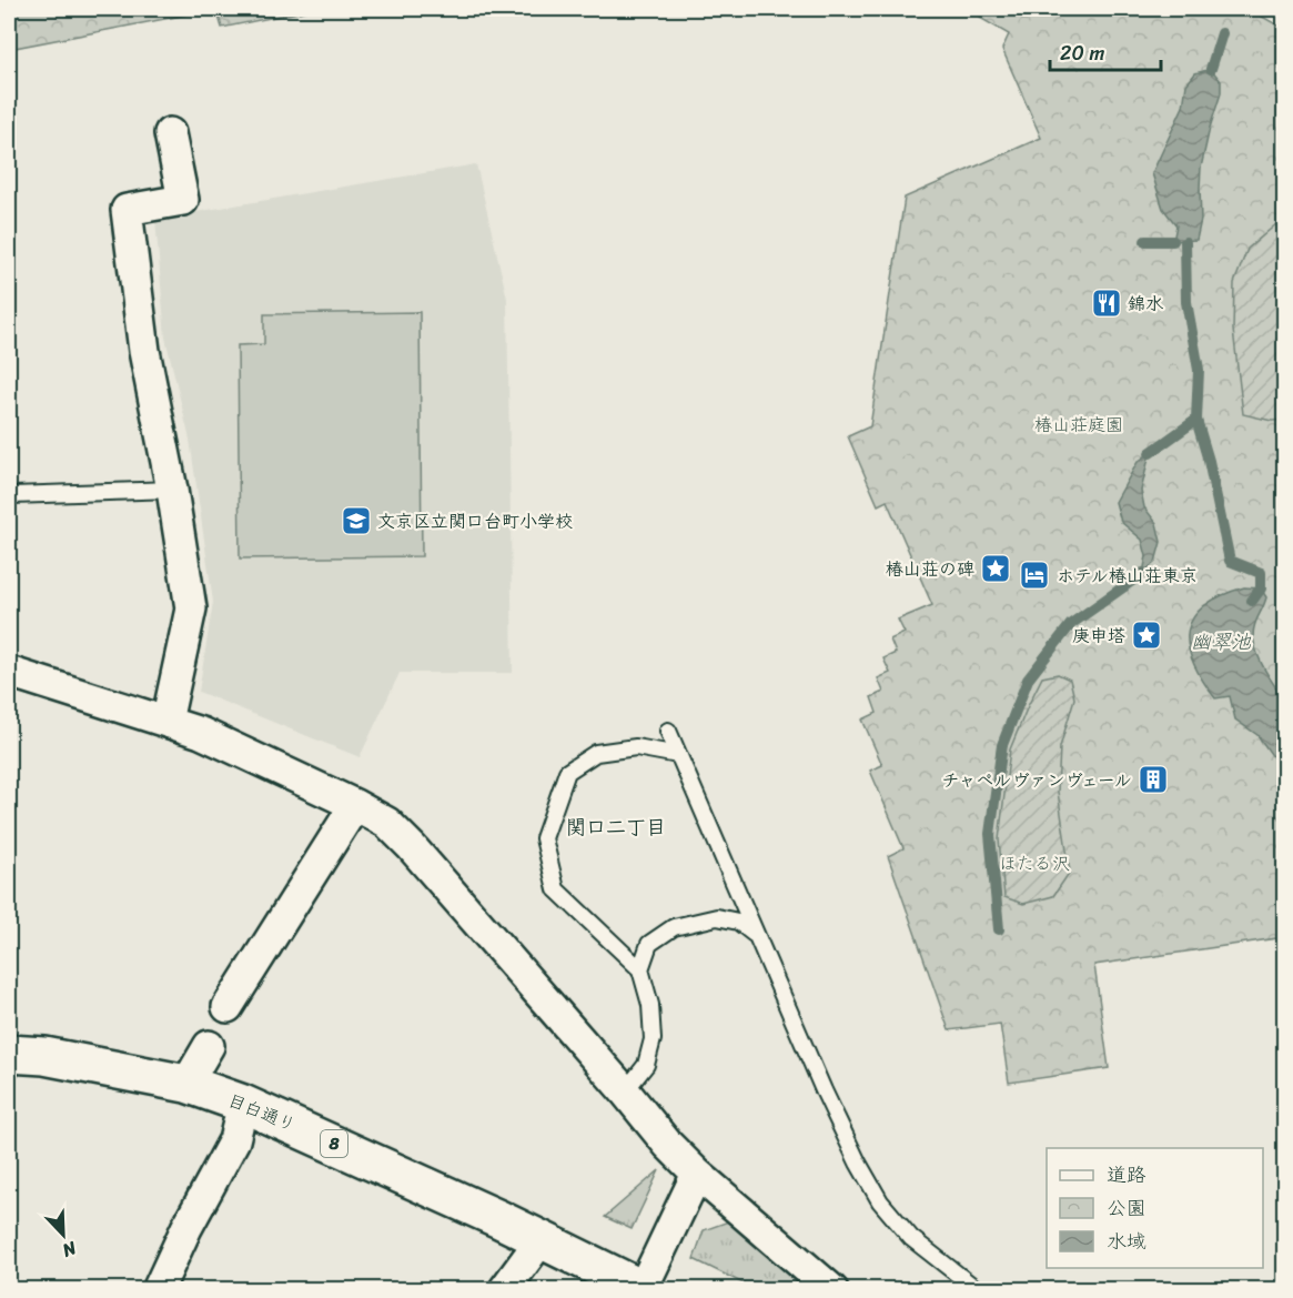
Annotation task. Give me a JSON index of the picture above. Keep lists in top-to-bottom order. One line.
{"streets":{"main road":["目白通り","8"]},"districts":["関口二丁目"],"water":["幽翠池"],"parks":["椿山荘庭園","ほたる沢"],"places":{"restaurant":["錦水"],"school or university":["文京区立関口台町小学校"],"place":["椿山荘の碑","庚申塔"],"hotel":["ホテル椿山荘東京"],"building":["チャペルヴァンヴェール"]},"legend":["道路","公園","水域"],"scale_bar":"20 m","north":"bottom right"}
